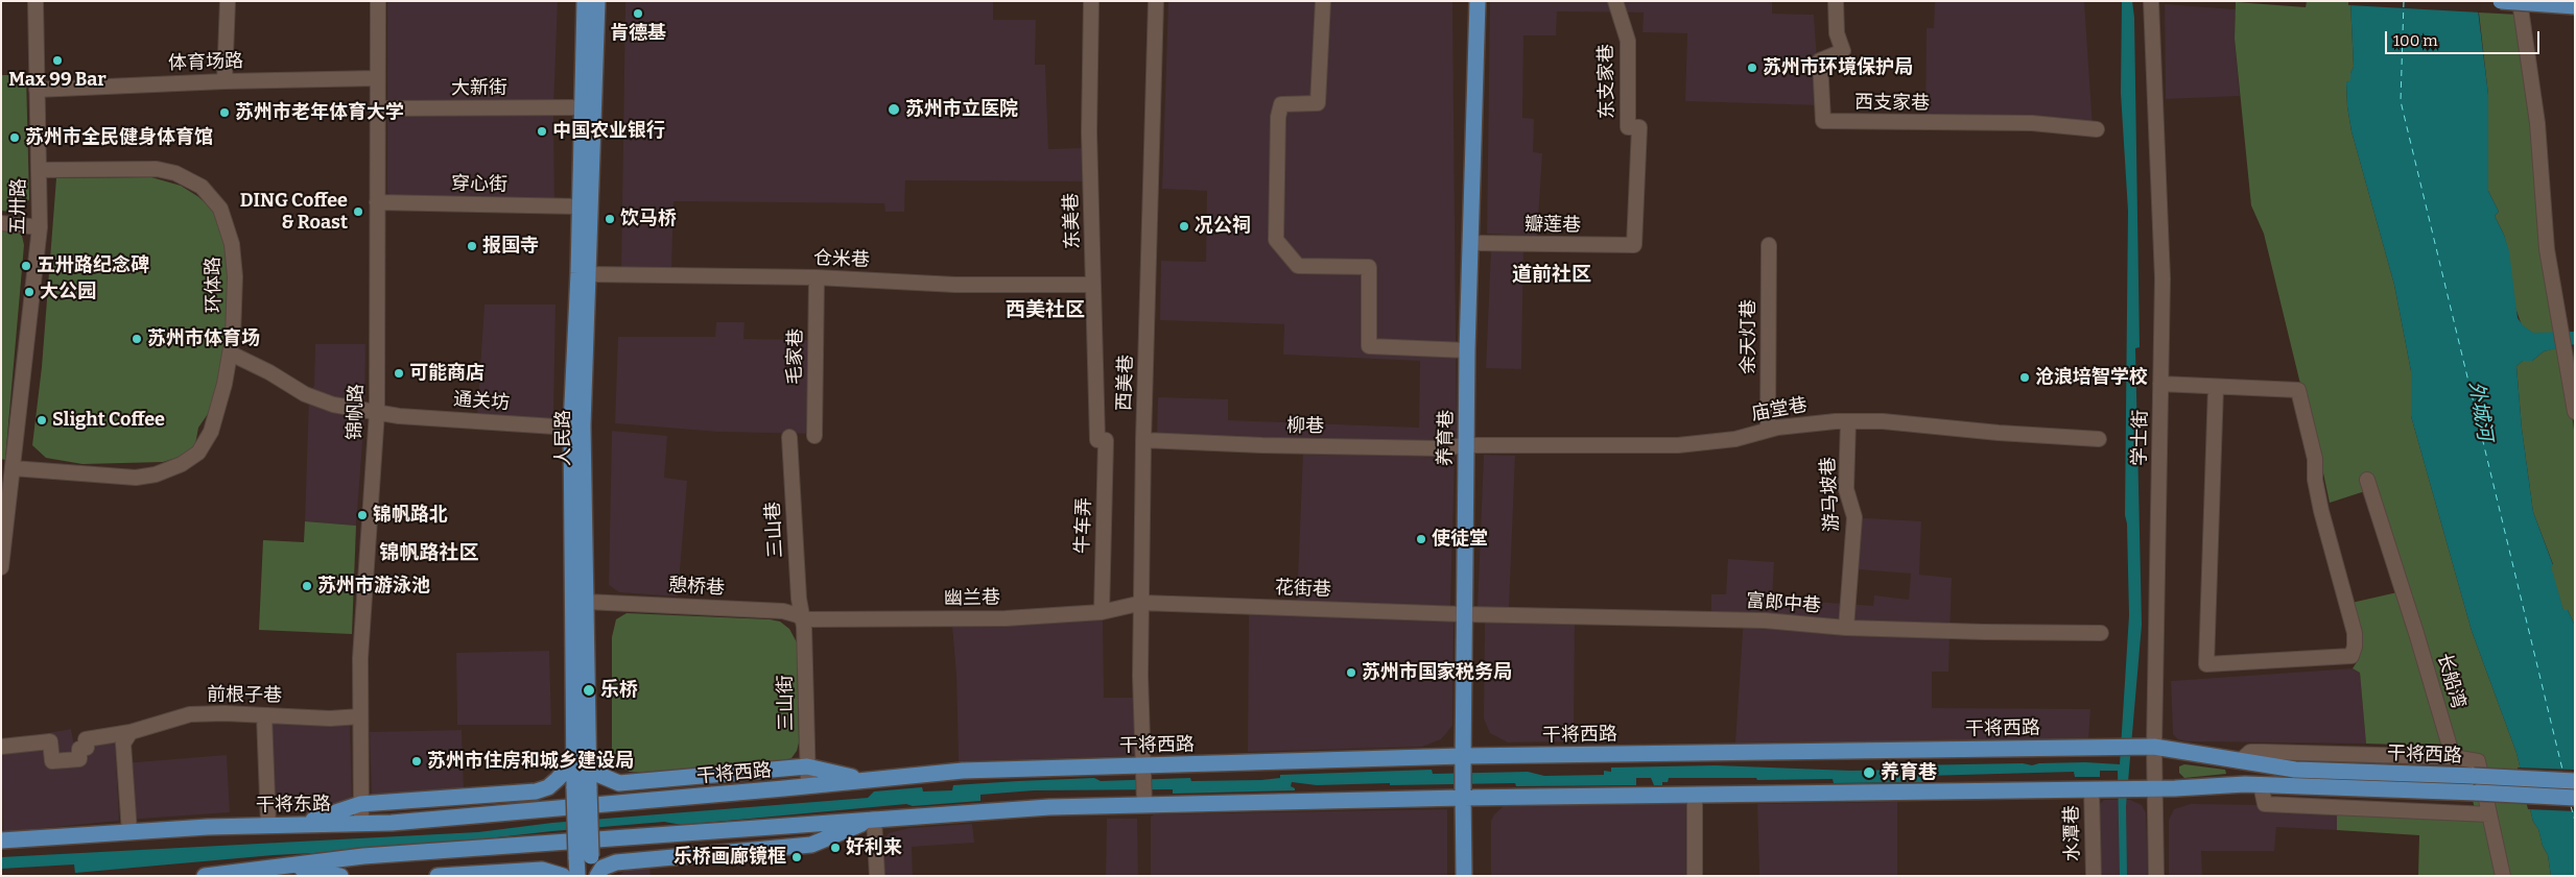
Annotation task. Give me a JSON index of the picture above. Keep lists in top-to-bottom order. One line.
{"streets":{"main road":["人民路","养育巷","干将西路","干将东路"],"street":["体育场路","东支家巷","大新街","西支家巷","穿心街","五卅路","东美巷","瓣莲巷","仓米巷","环体路","余天灯巷","毛家巷","西美巷","通关坊","庙堂巷","锦帆路","柳巷","学士街","游马坡巷","牛车弄","三山巷","憩桥巷","花街巷","幽兰巷","富郎中巷","长船湾","前根子巷","三山街","水潭巷"]},"crossings":[["体育场路","五卅路"],["体育场路","锦帆路"],["东支家巷","瓣莲巷"],["大新街","锦帆路"],["大新街","人民路"],["穿心街","锦帆路"],["穿心街","人民路"],["五卅路","环体路"],["东美巷","仓米巷"],["东美巷","牛车弄"],["瓣莲巷","养育巷"],["仓米巷","毛家巷"],["仓米巷","人民路"],["环体路","通关坊"],["余天灯巷","庙堂巷"],["西美巷","柳巷"],["西美巷","花街巷"],["西美巷","幽兰巷"],["西美巷","干将西路"],["通关坊","锦帆路"],["通关坊","人民路"],["庙堂巷","柳巷"],["庙堂巷","养育巷"],["庙堂巷","游马坡巷"],["锦帆路","前根子巷"],["锦帆路","干将东路"],["柳巷","养育巷"],["人民路","憩桥巷"],["养育巷","花街巷"],["养育巷","富郎中巷"],["养育巷","干将西路"],["学士街","干将西路"],["游马坡巷","富郎中巷"],["牛车弄","幽兰巷"],["三山巷","憩桥巷"],["三山巷","幽兰巷"],["三山巷","三山街"],["憩桥巷","幽兰巷"],["憩桥巷","三山街"],["花街巷","幽兰巷"],["花街巷","富郎中巷"],["幽兰巷","三山街"],["三山街","干将西路"],["干将西路","干将东路"],["干将西路","水潭巷"]],"districts":["道前社区","西美社区","锦帆路社区"],"water":["外城河"],"places":["肯德基","Max 99 Bar","苏州市环境保护局","苏州市立医院","苏州市老年体育大学","中国农业银行","苏州市全民健身体育馆","DING Coffee & Roast","饮马桥","况公祠","报国寺","五卅路纪念碑","大公园","苏州市体育场","可能商店","沧浪培智学校","Slight Coffee","锦帆路北","使徒堂","苏州市游泳池","苏州市国家税务局","乐桥","苏州市住房和城乡建设局","养育巷","好利来","乐桥画廊镜框"],"scale_bar":"100 m"}
